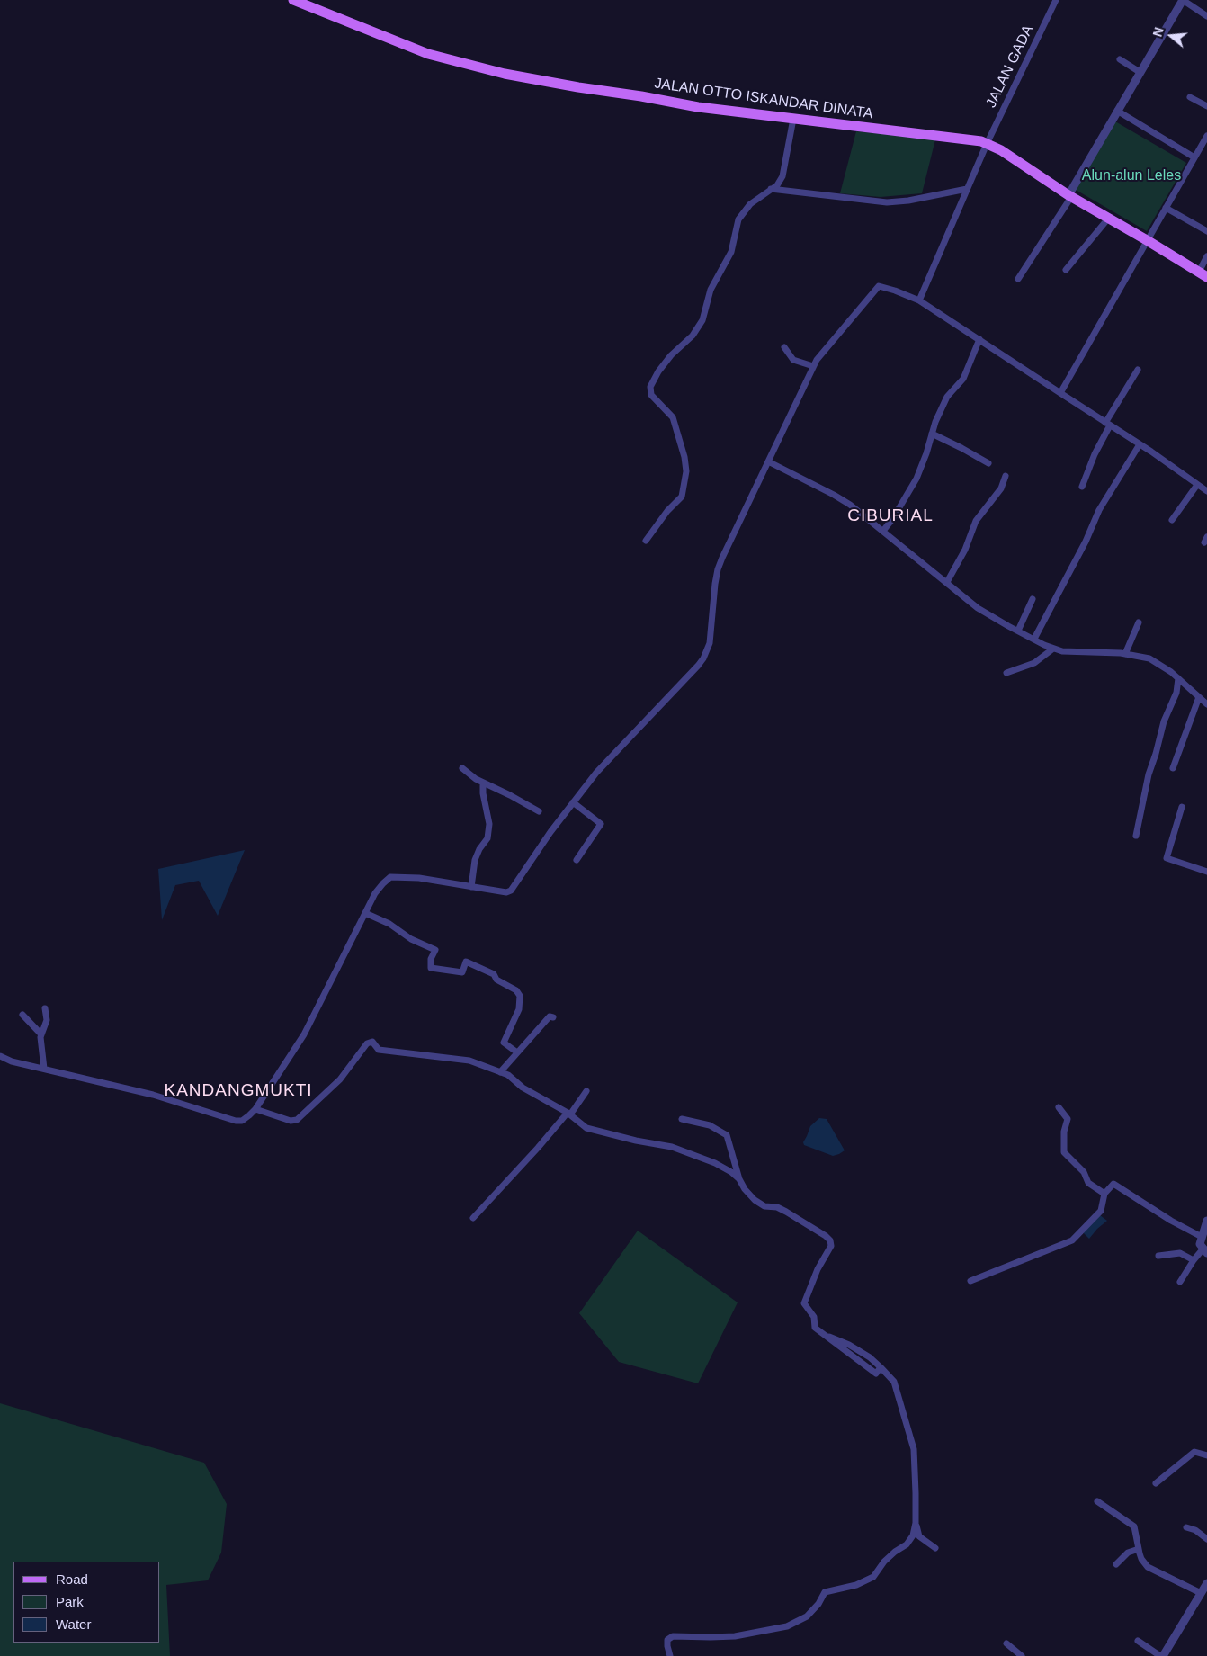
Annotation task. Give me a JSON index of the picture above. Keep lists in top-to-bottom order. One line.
{"streets":{"main road":["JALAN OTTO ISKANDAR DINATA"],"street":["JALAN GADA"]},"crossings":[["JALAN GADA","JALAN OTTO ISKANDAR DINATA"]],"districts":["CIBURIAL","KANDANGMUKTI"],"parks":["Alun-alun Leles"],"legend":["Road","Park","Water"],"north":"left"}
